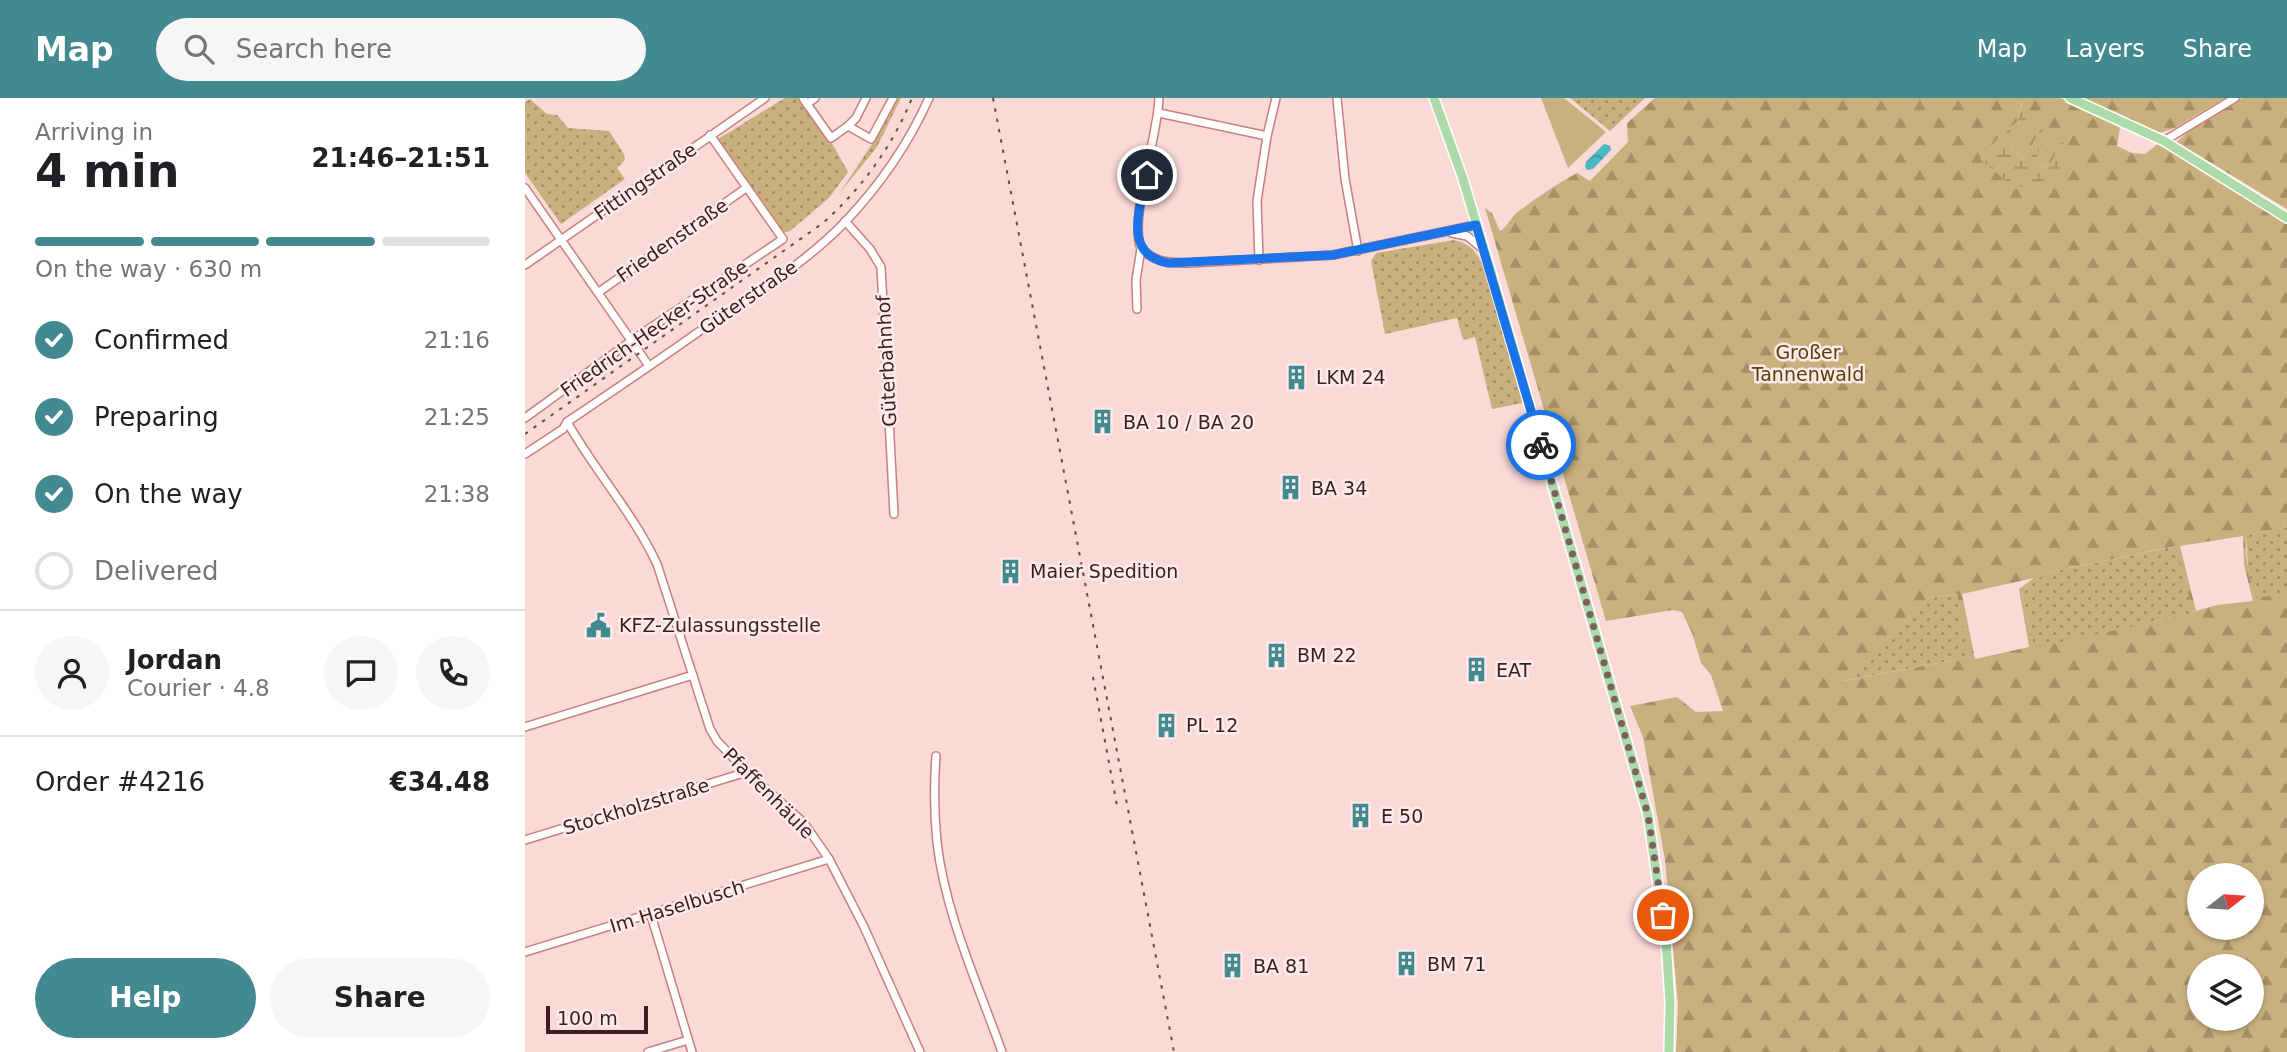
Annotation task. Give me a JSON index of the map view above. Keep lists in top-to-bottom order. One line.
{"streets":{"street":["Fittingstraße","Friedenstraße","Güterstraße","Friedrich-Hecker-Straße","Güterbahnhof","Pfaffenhäule","Stockholzstraße","Im Haselbusch"]},"crossings":[["Friedenstraße","Friedrich-Hecker-Straße"],["Güterstraße","Güterbahnhof"],["Güterstraße","Pfaffenhäule"],["Pfaffenhäule","Stockholzstraße"],["Pfaffenhäule","Im Haselbusch"]],"parks":["Großer Tannenwald"],"places":{"building":["LKM 24","BA 10 / BA 20","BA 34","Maier Spedition","BM 22","EAT","PL 12","E 50","BM 71","BA 81"],"public building":["KFZ-Zulassungsstelle"]},"scale_bar":"100 m","north":"right","page":{"header":"Map","search":"Search here","nav":["Map","Layers","Share"],"heading":["4 min","Arriving in","21:46–21:51"],"panel":["Jordan","Courier · 4.8","Order #4216","€34.48"],"bar":"On the way · 630 m","list":[["Confirmed","21:16"],["Preparing","21:25"],["On the way","21:38"],"Delivered"],"buttons":["Help","Share"],"scale":"100 m"}}
